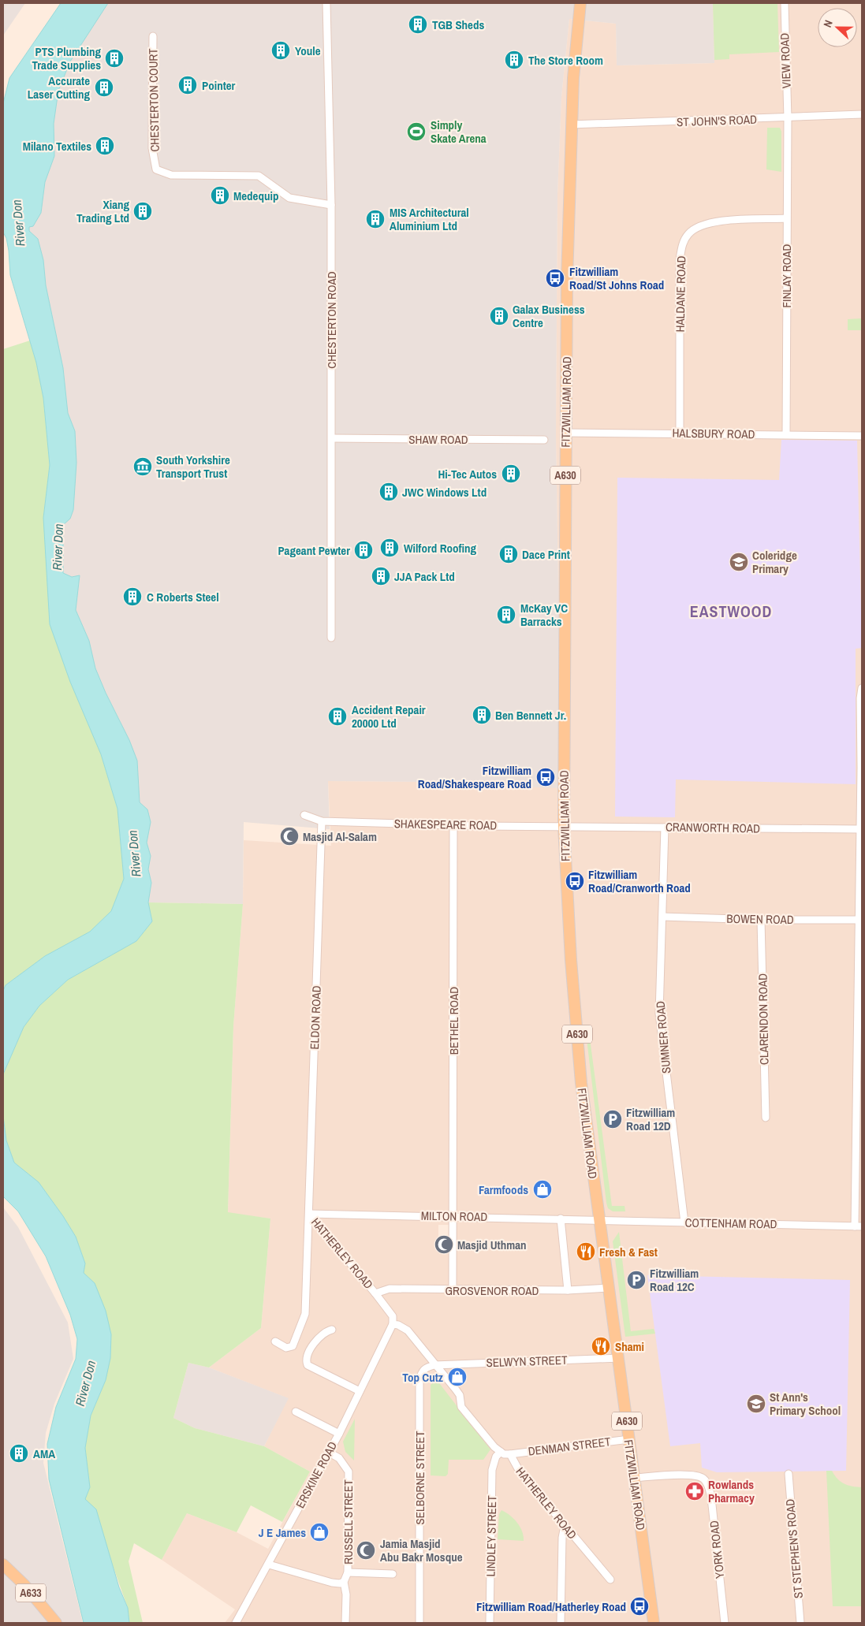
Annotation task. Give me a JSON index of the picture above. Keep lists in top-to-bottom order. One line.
{"streets":{"main road":["FITZWILLIAM ROAD","A630","A633"],"street":["VIEW ROAD","CHESTERTON COURT","ST JOHN'S ROAD","FINLAY ROAD","HALDANE ROAD","CHESTERTON ROAD","HALSBURY ROAD","SHAW ROAD","SHAKESPEARE ROAD","CRANWORTH ROAD","BOWEN ROAD","ELDON ROAD","CLARENDON ROAD","BETHEL ROAD","SUMNER ROAD","MILTON ROAD","COTTENHAM ROAD","HATHERLEY ROAD","GROSVENOR ROAD","SELWYN STREET","DENMAN STREET","ERSKINE ROAD","SELBORNE STREET","RUSSELL STREET","LINDLEY STREET","ST STEPHEN'S ROAD","YORK ROAD"]},"crossings":[["VIEW ROAD","ST JOHN'S ROAD"],["VIEW ROAD","FINLAY ROAD"],["CHESTERTON COURT","CHESTERTON ROAD"],["ST JOHN'S ROAD","FINLAY ROAD"],["ST JOHN'S ROAD","FITZWILLIAM ROAD"],["FINLAY ROAD","HALDANE ROAD"],["FINLAY ROAD","HALSBURY ROAD"],["HALDANE ROAD","HALSBURY ROAD"],["CHESTERTON ROAD","SHAW ROAD"],["FITZWILLIAM ROAD","HALSBURY ROAD"],["FITZWILLIAM ROAD","SHAKESPEARE ROAD"],["FITZWILLIAM ROAD","CRANWORTH ROAD"],["FITZWILLIAM ROAD","MILTON ROAD"],["FITZWILLIAM ROAD","COTTENHAM ROAD"],["FITZWILLIAM ROAD","GROSVENOR ROAD"],["FITZWILLIAM ROAD","SELWYN STREET"],["FITZWILLIAM ROAD","DENMAN STREET"],["FITZWILLIAM ROAD","YORK ROAD"],["SHAKESPEARE ROAD","CRANWORTH ROAD"],["SHAKESPEARE ROAD","ELDON ROAD"],["SHAKESPEARE ROAD","BETHEL ROAD"],["CRANWORTH ROAD","SUMNER ROAD"],["BOWEN ROAD","CLARENDON ROAD"],["BOWEN ROAD","SUMNER ROAD"],["ELDON ROAD","MILTON ROAD"],["ELDON ROAD","HATHERLEY ROAD"],["BETHEL ROAD","MILTON ROAD"],["BETHEL ROAD","GROSVENOR ROAD"],["SUMNER ROAD","COTTENHAM ROAD"],["MILTON ROAD","COTTENHAM ROAD"],["MILTON ROAD","HATHERLEY ROAD"],["HATHERLEY ROAD","GROSVENOR ROAD"],["HATHERLEY ROAD","DENMAN STREET"],["HATHERLEY ROAD","ERSKINE ROAD"],["HATHERLEY ROAD","LINDLEY STREET"],["SELWYN STREET","SELBORNE STREET"],["ERSKINE ROAD","RUSSELL STREET"]],"districts":["EASTWOOD"],"water":["River Don"],"places":{"building":["TGB Sheds","Youle","PTS Plumbing Trade Supplies","The Store Room","Pointer","Accurate Laser Cutting","Milano Textiles","Medequip","Xiang Trading Ltd","MIS Architectural Aluminium Ltd","Galax Business Centre","Hi-Tec Autos","JWC Windows Ltd","Wilford Roofing","Pageant Pewter","Dace Print","JJA Pack Ltd","C Roberts Steel","McKay VC Barracks","Ben Bennett Jr.","Accident Repair 20000 Ltd","AMA"],"sports":["Simply Skate Arena"],"bus stop":["Fitzwilliam Road/St Johns Road","Fitzwilliam Road/Shakespeare Road","Fitzwilliam Road/Cranworth Road","Fitzwilliam Road/Hatherley Road"],"museum":["South Yorkshire Transport Trust"],"school or university":["Coleridge Primary","St Ann's Primary School"],"mosque":["Masjid Al-Salam","Masjid Uthman","Jamia Masjid Abu Bakr Mosque"],"parking":["Fitzwilliam Road 12D","Fitzwilliam Road 12C"],"shop":["Farmfoods","Top Cutz","J E James"],"restaurant":["Fresh & Fast","Shami"],"pharmacy":["Rowlands Pharmacy"]},"north":"left"}
